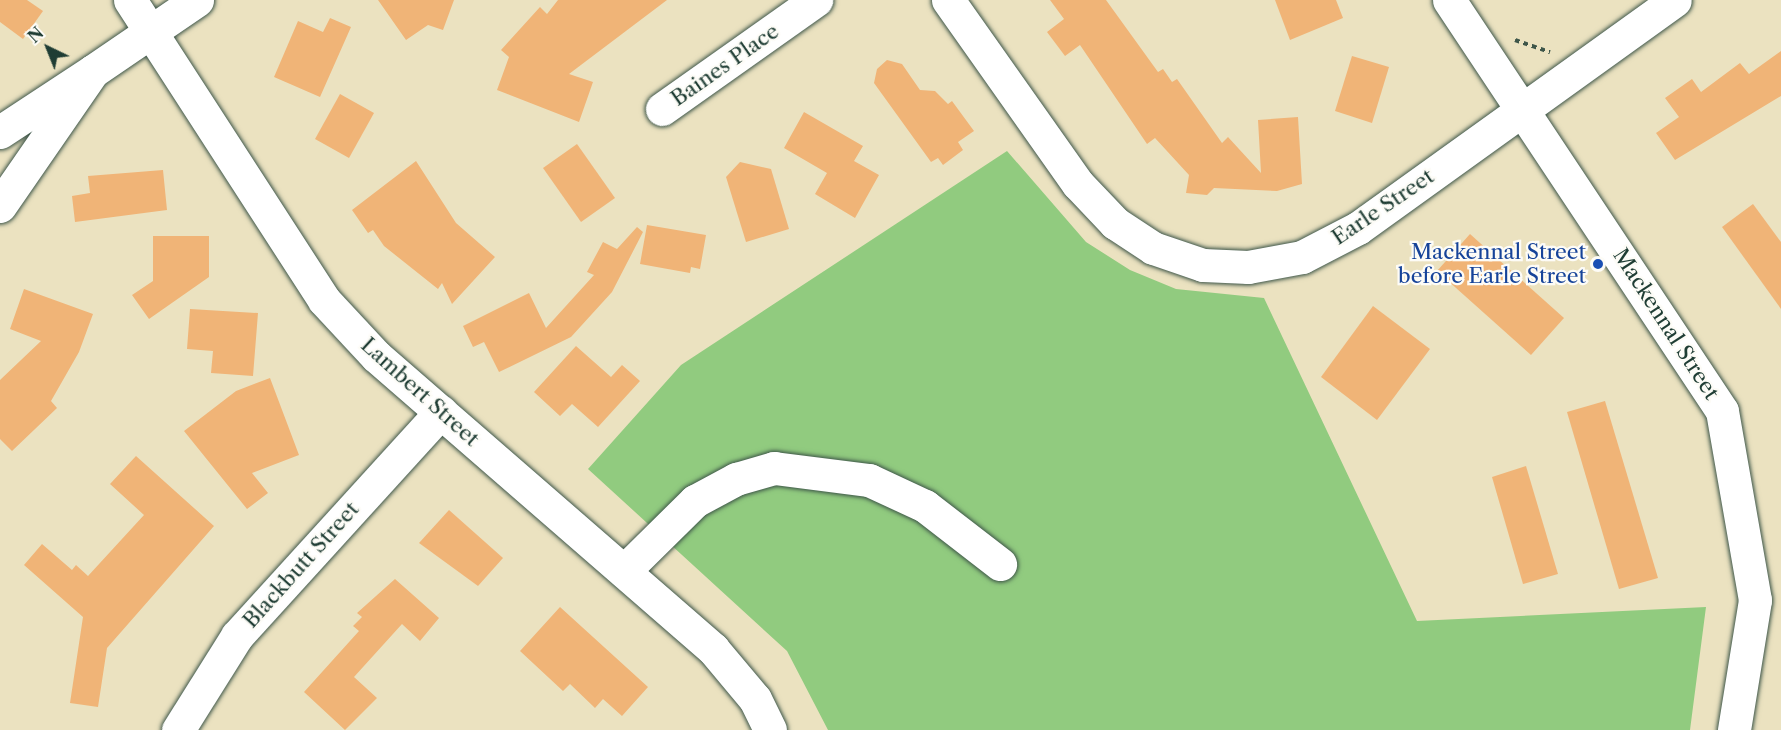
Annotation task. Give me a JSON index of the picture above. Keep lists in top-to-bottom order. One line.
{"streets":{"street":["Baines Place","Earle Street","Mackennal Street","Lambert Street","Blackbutt Street"]},"crossings":[["Earle Street","Mackennal Street"],["Lambert Street","Blackbutt Street"]],"places":["Mackennal Street before Earle Street"],"north":"top left"}
